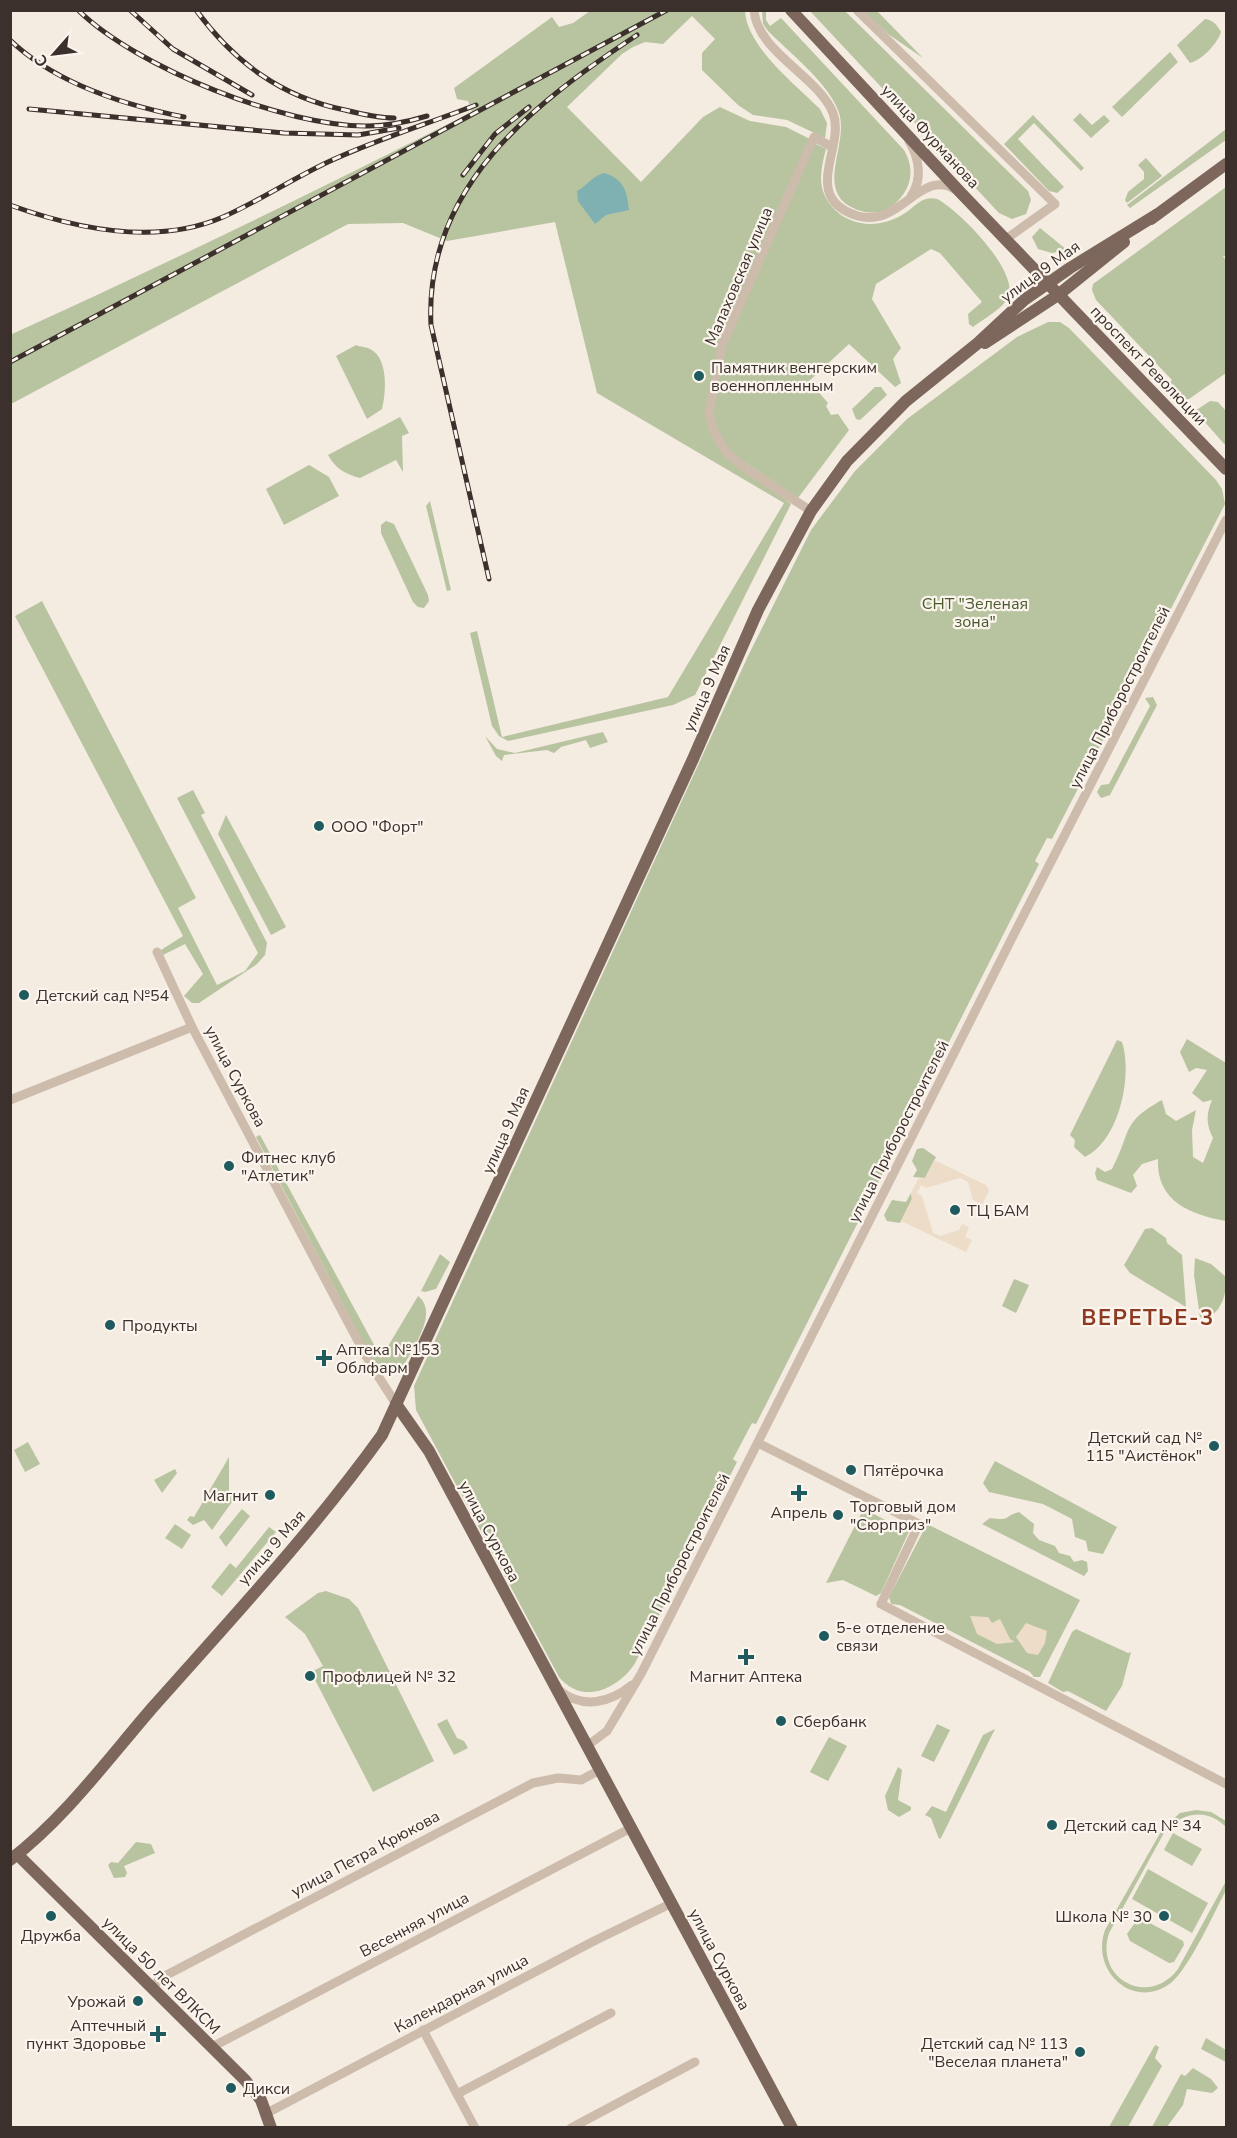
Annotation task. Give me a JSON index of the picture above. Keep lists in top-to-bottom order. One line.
{"streets":{"main road":["улица Фурманова","улица 9 Мая","проспект Революции","улица Суркова","улица 50 лет ВЛКСМ"],"street":["Малаховская улица","улица Приборостроителей","улица Петра Крюкова","Весенняя улица","Календарная улица"]},"crossings":[["улица Фурманова","улица 9 Мая"],["улица Фурманова","проспект Революции"],["улица 9 Мая","Малаховская улица"],["улица 9 Мая","проспект Революции"],["улица 9 Мая","улица Суркова"],["улица 9 Мая","улица 50 лет ВЛКСМ"],["улица Приборостроителей","улица Суркова"],["улица Суркова","улица Петра Крюкова"],["улица Суркова","Весенняя улица"],["улица Суркова","Календарная улица"],["улица Петра Крюкова","улица 50 лет ВЛКСМ"],["Весенняя улица","улица 50 лет ВЛКСМ"],["улица 50 лет ВЛКСМ","Календарная улица"]],"districts":["ВЕРЕТЬЕ-3"],"parks":["СНТ \"Зеленая зона\""],"places":{"other":["Памятник венгерским военнопленным","ООО \"Форт\"","Детский сад №54","Фитнес клуб \"Атлетик\"","ТЦ БАМ","Продукты","Детский сад № 115 \"Аистёнок\"","Пятёрочка","Магнит","Торговый дом \"Сюрприз\"","5-е отделение связи","Профлицей № 32","Сбербанк","Детский сад № 34","Дружба","Школа № 30","Урожай","Детский сад № 113 \"Веселая планета\"","Дикси"],"health":["Аптека №153 Облфарм","Апрель","Магнит Аптека","Аптечный пункт Здоровье"]},"north":"bottom left"}
